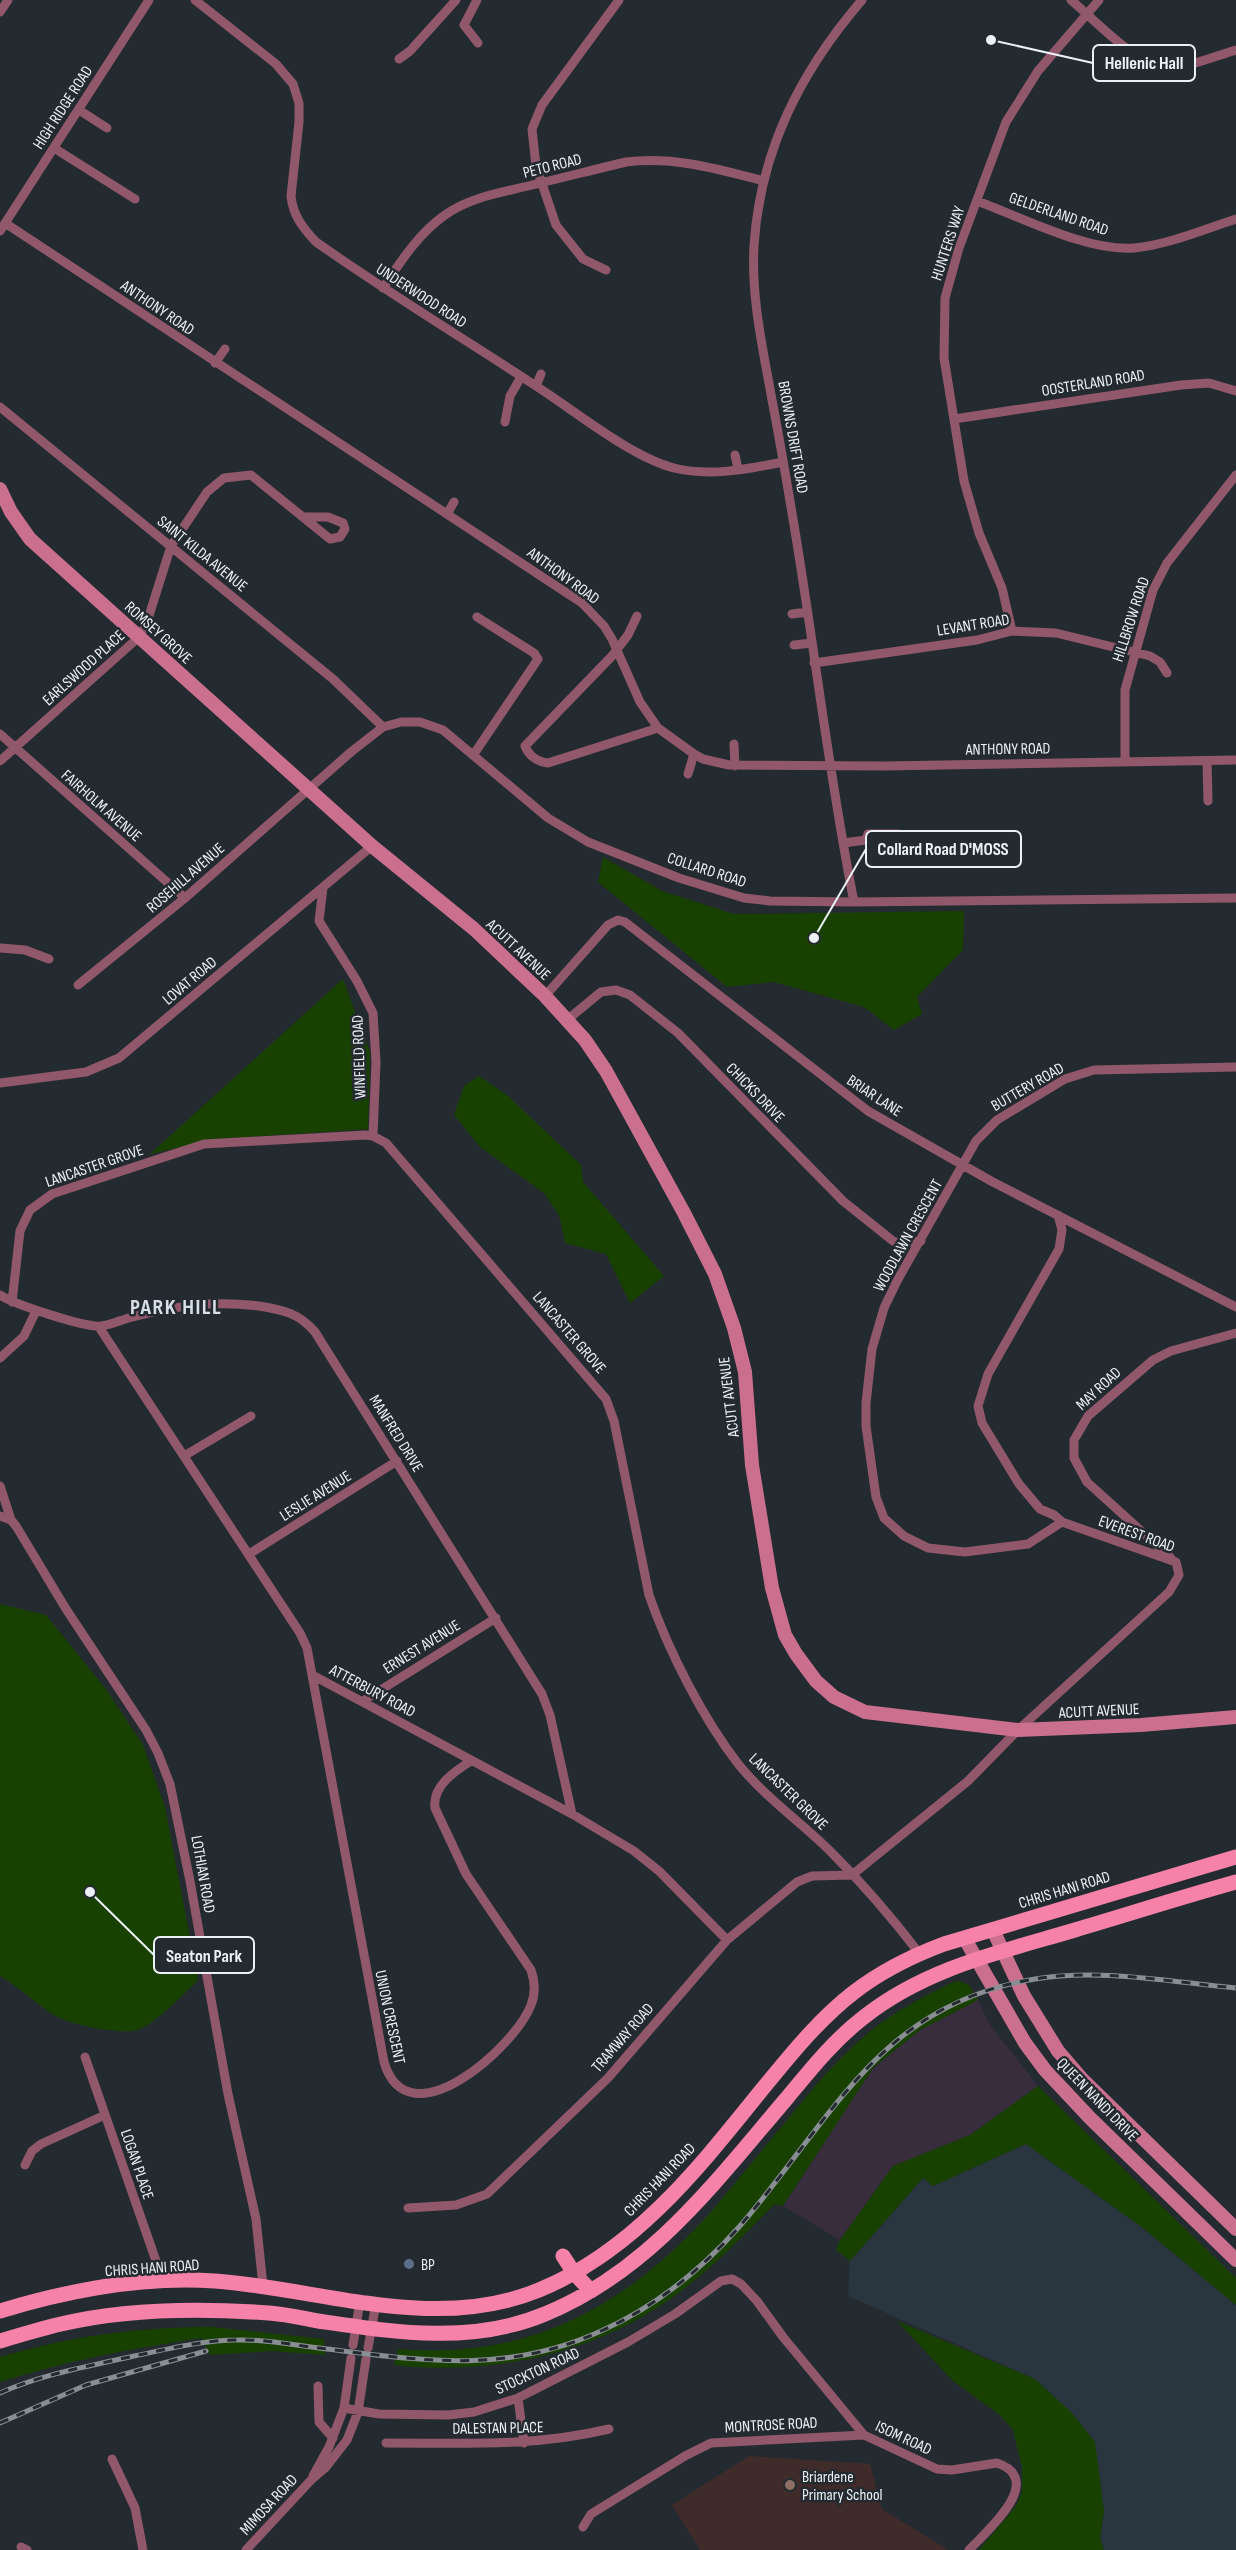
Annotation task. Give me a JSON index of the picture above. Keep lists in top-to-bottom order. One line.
{"streets":{"main road":["CHRIS HANI ROAD"],"street":["HIGH RIDGE ROAD","PETO ROAD","GELDERLAND ROAD","HUNTERS WAY","UNDERWOOD ROAD","ANTHONY ROAD","OOSTERLAND ROAD","BROWNS DRIFT ROAD","SAINT KILDA AVENUE","HILLBROW ROAD","LEVANT ROAD","ROMSEY GROVE","EARLSWOOD PLACE","FAIRHOLM AVENUE","COLLARD ROAD","ROSEHILL AVENUE","ACUTT AVENUE","LOVAT ROAD","WINFIELD ROAD","BUTTERY ROAD","CHICKS DRIVE","BRIAR LANE","LANCASTER GROVE","WOODLAWN CRESCENT","MAY ROAD","MANFRED DRIVE","LESLIE AVENUE","EVEREST ROAD","ERNEST AVENUE","ATTERBURY ROAD","LOTHIAN ROAD","UNION CRESCENT","TRAMWAY ROAD","QUEEN NANDI DRIVE","LOGAN PLACE","STOCKTON ROAD","MONTROSE ROAD","DALESTAN PLACE","ISOM ROAD","MIMOSA ROAD"]},"crossings":[["HIGH RIDGE ROAD","ANTHONY ROAD"],["PETO ROAD","UNDERWOOD ROAD"],["PETO ROAD","BROWNS DRIFT ROAD"],["GELDERLAND ROAD","HUNTERS WAY"],["HUNTERS WAY","OOSTERLAND ROAD"],["HUNTERS WAY","LEVANT ROAD"],["UNDERWOOD ROAD","BROWNS DRIFT ROAD"],["ANTHONY ROAD","BROWNS DRIFT ROAD"],["ANTHONY ROAD","HILLBROW ROAD"],["BROWNS DRIFT ROAD","LEVANT ROAD"],["BROWNS DRIFT ROAD","COLLARD ROAD"],["SAINT KILDA AVENUE","EARLSWOOD PLACE"],["SAINT KILDA AVENUE","COLLARD ROAD"],["HILLBROW ROAD","LEVANT ROAD"],["ROMSEY GROVE","EARLSWOOD PLACE"],["ROMSEY GROVE","COLLARD ROAD"],["ROMSEY GROVE","ROSEHILL AVENUE"],["ROMSEY GROVE","ACUTT AVENUE"],["EARLSWOOD PLACE","FAIRHOLM AVENUE"],["FAIRHOLM AVENUE","ROSEHILL AVENUE"],["COLLARD ROAD","ROSEHILL AVENUE"],["COLLARD ROAD","ACUTT AVENUE"],["ROSEHILL AVENUE","ACUTT AVENUE"],["ACUTT AVENUE","LOVAT ROAD"],["ACUTT AVENUE","CHICKS DRIVE"],["ACUTT AVENUE","BRIAR LANE"],["ACUTT AVENUE","EVEREST ROAD"],["LOVAT ROAD","WINFIELD ROAD"],["WINFIELD ROAD","LANCASTER GROVE"],["BUTTERY ROAD","BRIAR LANE"],["BUTTERY ROAD","WOODLAWN CRESCENT"],["CHICKS DRIVE","WOODLAWN CRESCENT"],["BRIAR LANE","WOODLAWN CRESCENT"],["BRIAR LANE","EVEREST ROAD"],["LANCASTER GROVE","EVEREST ROAD"],["LANCASTER GROVE","CHRIS HANI ROAD"],["LANCASTER GROVE","TRAMWAY ROAD"],["WOODLAWN CRESCENT","EVEREST ROAD"],["MAY ROAD","EVEREST ROAD"],["MANFRED DRIVE","LESLIE AVENUE"],["MANFRED DRIVE","ERNEST AVENUE"],["MANFRED DRIVE","ATTERBURY ROAD"],["LESLIE AVENUE","ATTERBURY ROAD"],["EVEREST ROAD","TRAMWAY ROAD"],["ERNEST AVENUE","ATTERBURY ROAD"],["ATTERBURY ROAD","UNION CRESCENT"],["ATTERBURY ROAD","TRAMWAY ROAD"],["LOTHIAN ROAD","CHRIS HANI ROAD"],["CHRIS HANI ROAD","QUEEN NANDI DRIVE"],["CHRIS HANI ROAD","LOGAN PLACE"],["STOCKTON ROAD","ISOM ROAD"],["STOCKTON ROAD","MIMOSA ROAD"],["MONTROSE ROAD","ISOM ROAD"]],"districts":["PARK HILL"],"places":["Hellenic Hall","Collard Road D'MOSS","Seaton Park","BP","Briardene Primary School"]}
